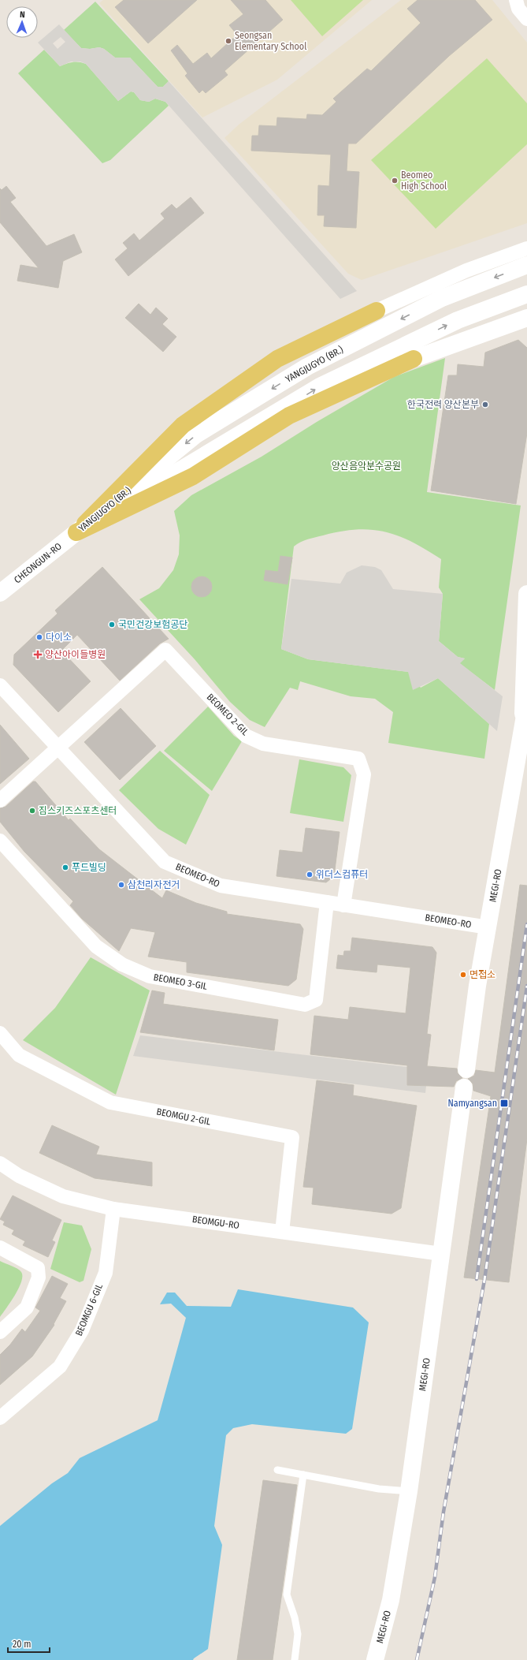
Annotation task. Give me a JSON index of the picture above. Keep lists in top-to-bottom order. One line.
{"streets":{"street":["YANGJUGYO (BR.)","CHEONGUN-RO","BEOMEO 2-GIL","BEOMEO-RO","MEGI-RO","BEOMEO 3-GIL","BEOMGU 2-GIL","BEOMGU-RO","BEOMGU 6-GIL"]},"crossings":[["YANGJUGYO (BR.)","CHEONGUN-RO"],["BEOMEO 2-GIL","BEOMEO-RO"],["BEOMEO-RO","MEGI-RO"],["BEOMEO-RO","BEOMEO 3-GIL"],["MEGI-RO","BEOMGU-RO"],["BEOMGU 2-GIL","BEOMGU-RO"],["BEOMGU-RO","BEOMGU 6-GIL"]],"parks":["양산음악분수공원"],"places":{"other":["Seongsan Elementary School","Beomeo High School","한국전력 양산본부","국민건강보험공단","다이소","짐스키즈스포츠센터","푸드빌딩","위더스컴퓨터","삼천리자전거","면접소"],"health":["양산아이들병원"],"transit":["Namyangsan"]},"scale_bar":"20 m","north":"top"}
